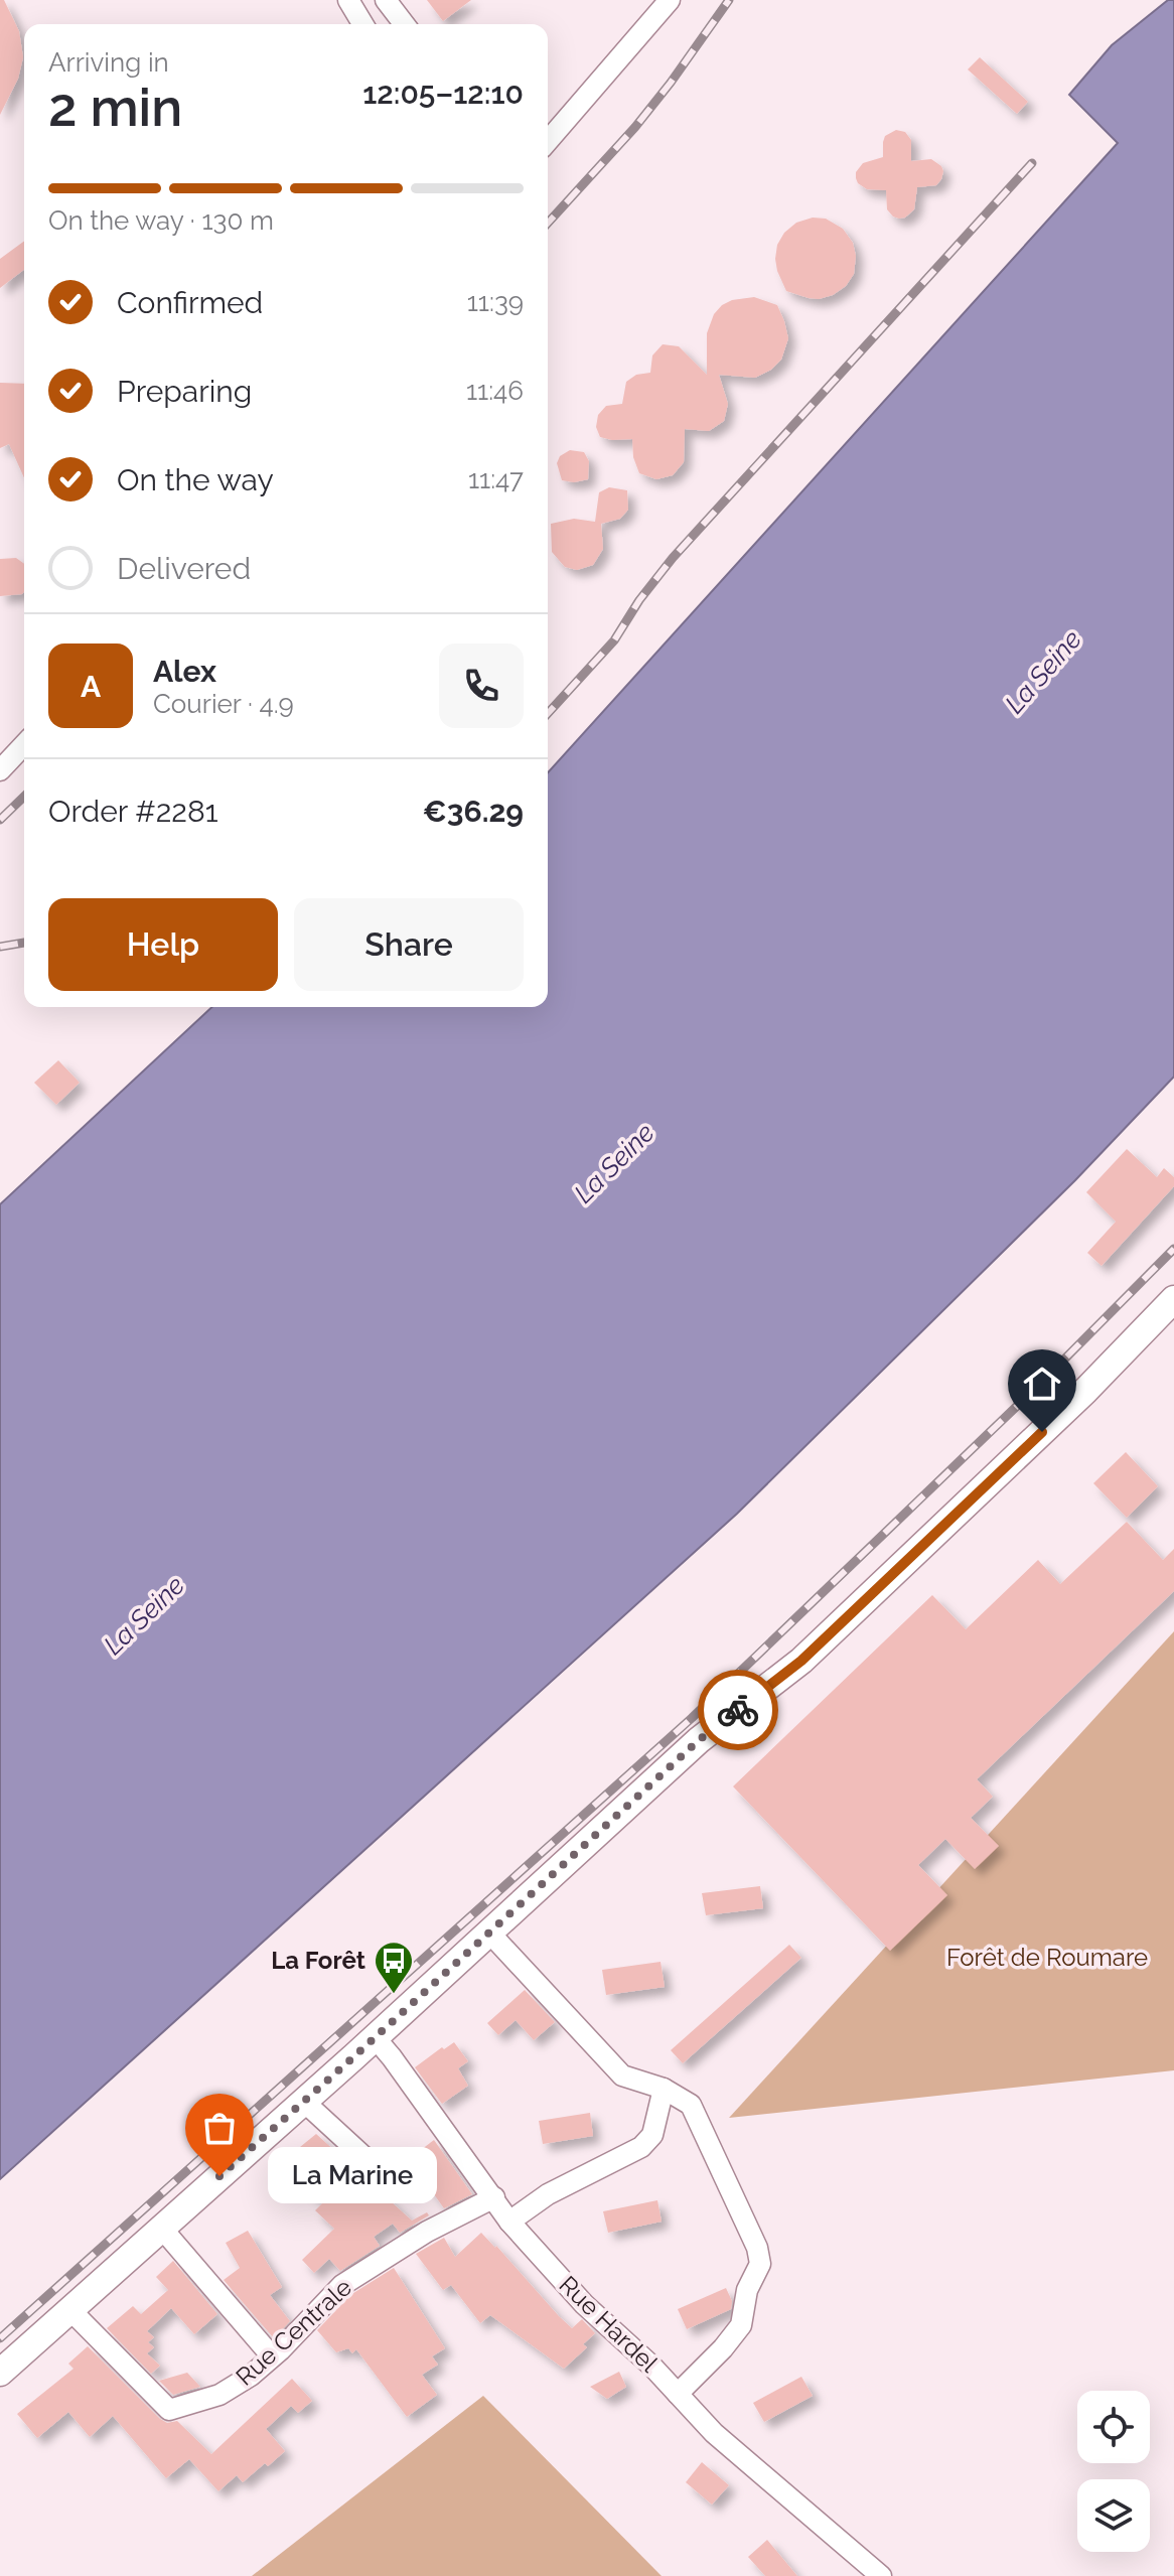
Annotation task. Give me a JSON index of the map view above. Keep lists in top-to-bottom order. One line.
{"streets":{"street":["Rue Hardel","Rue Centrale"]},"crossings":[["Rue Hardel","Rue Centrale"]],"water":["La Seine"],"parks":["Forêt de Roumare"],"places":{"bus stop":["La Forêt"],"other":["La Marine"]},"page":{"heading":["2 min","Arriving in","12:05–12:10"],"panel":["Alex","Courier · 4.9","Order #2281","€36.29"],"bar":"On the way · 130 m","list":[["Confirmed","11:39"],["Preparing","11:46"],["On the way","11:47"],"Delivered"],"round":"A","buttons":["Help","Share"],"bubble":"La Marine"}}
